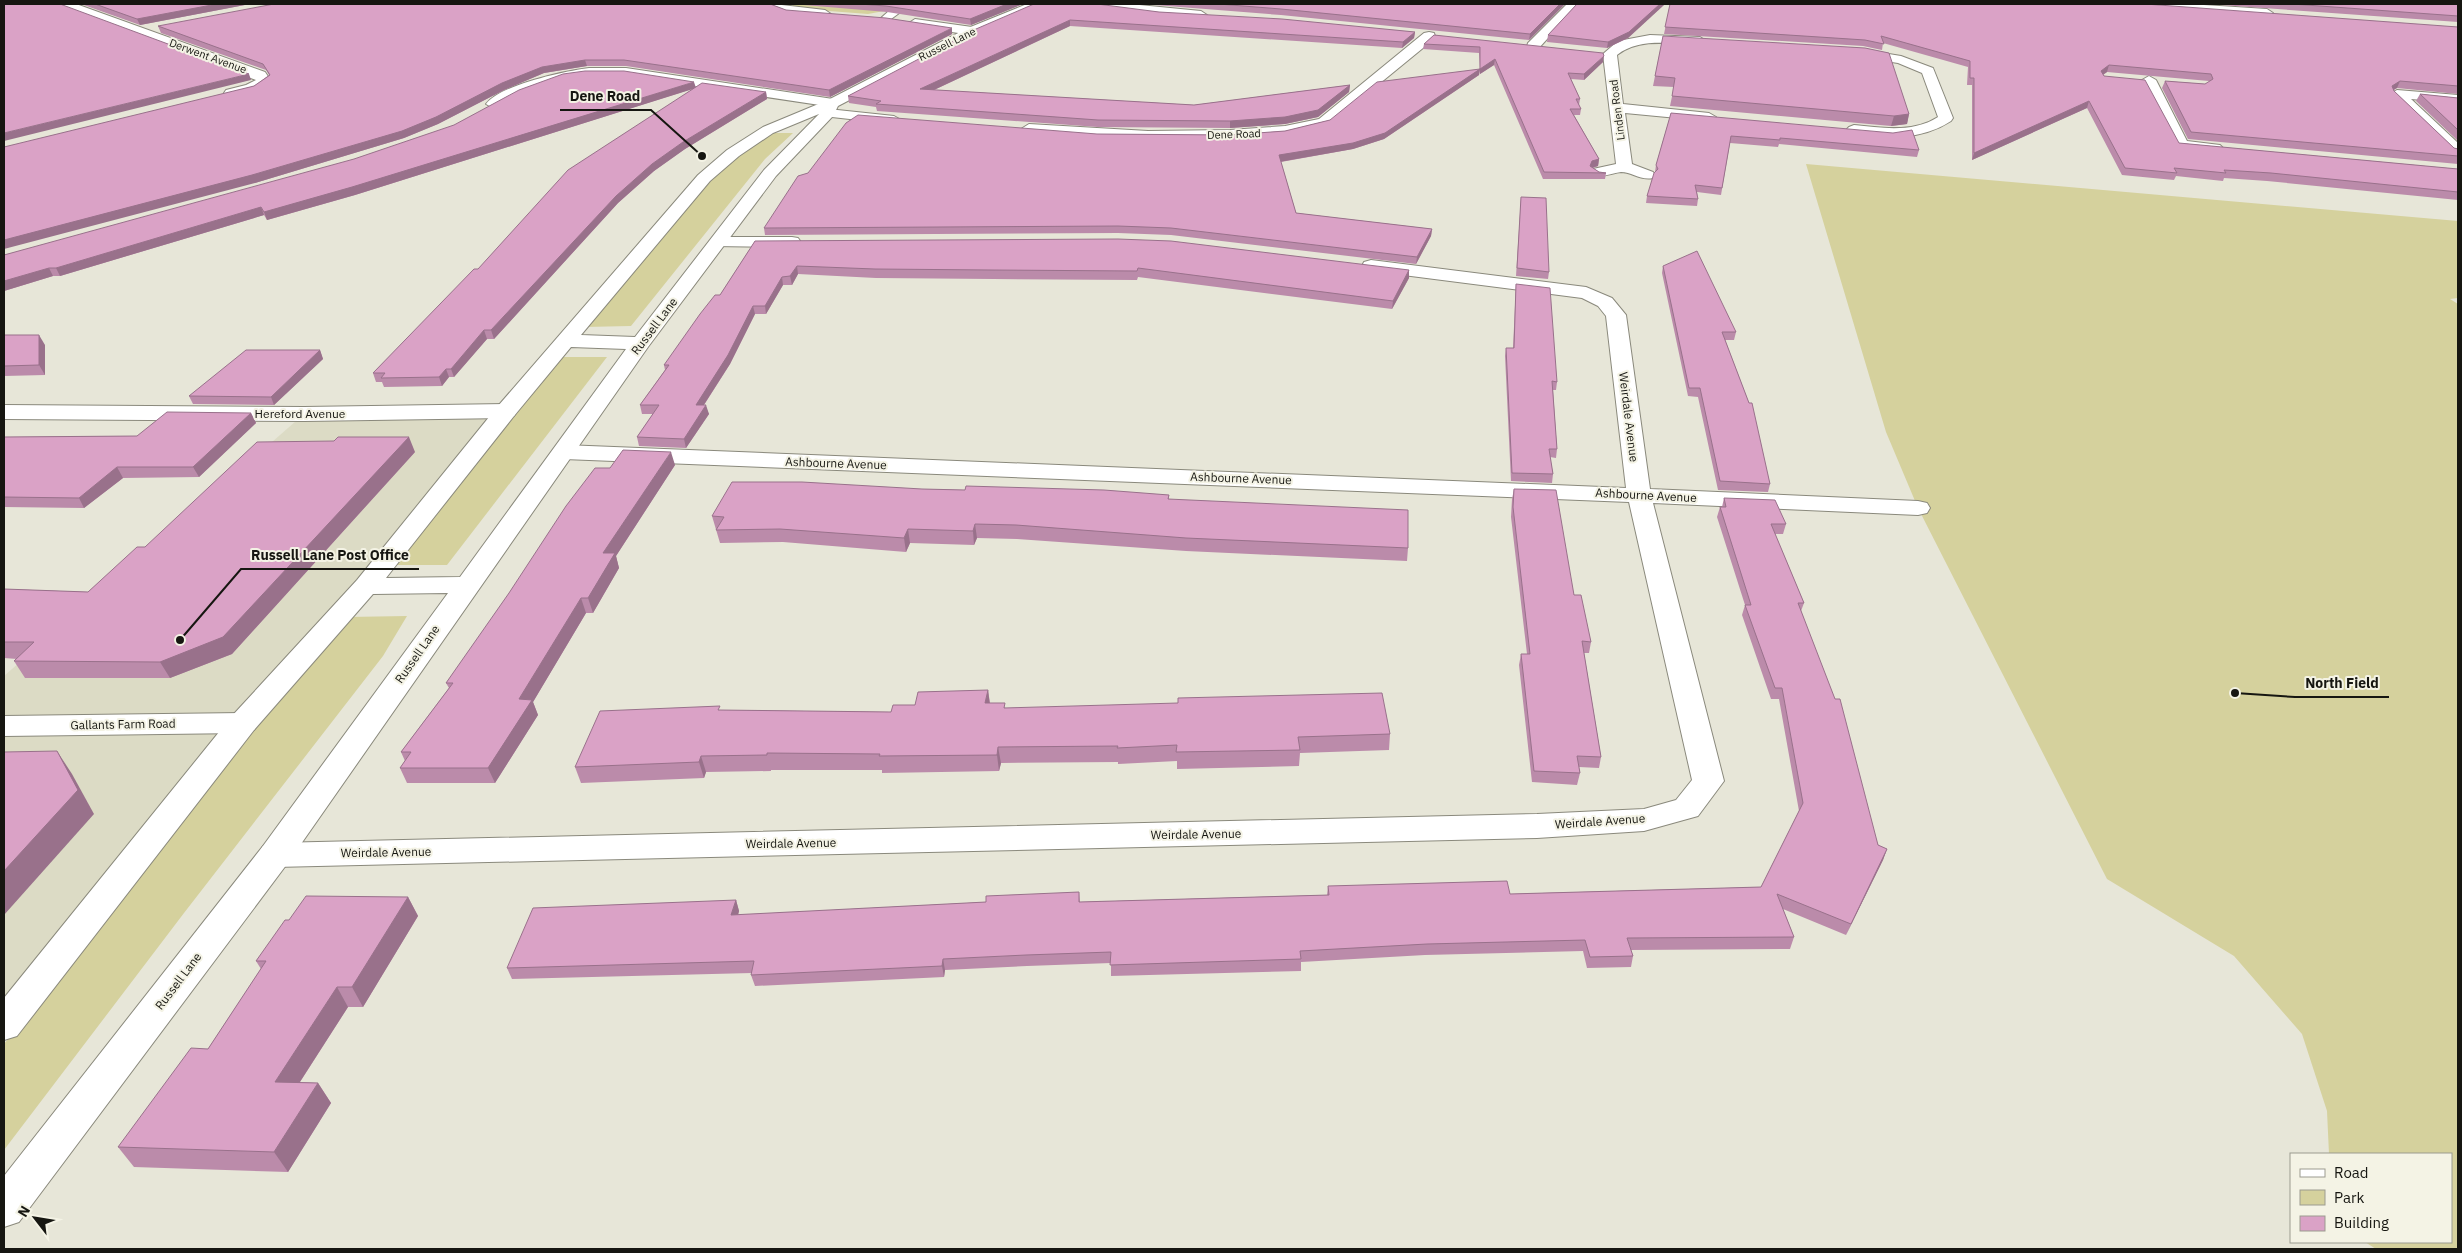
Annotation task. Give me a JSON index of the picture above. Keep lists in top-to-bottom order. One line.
{"streets":{"street":["Russell Lane","Derwent Avenue","Linden Road","Dene Road","Hereford Avenue","Weirdale Avenue","Ashbourne Avenue","Gallants Farm Road"]},"crossings":[["Russell Lane","Hereford Avenue"],["Russell Lane","Weirdale Avenue"],["Russell Lane","Ashbourne Avenue"],["Russell Lane","Gallants Farm Road"],["Weirdale Avenue","Ashbourne Avenue"]],"places":["Dene Road","Russell Lane Post Office","North Field"],"legend":["Road","Park","Building"],"north":"top left"}
